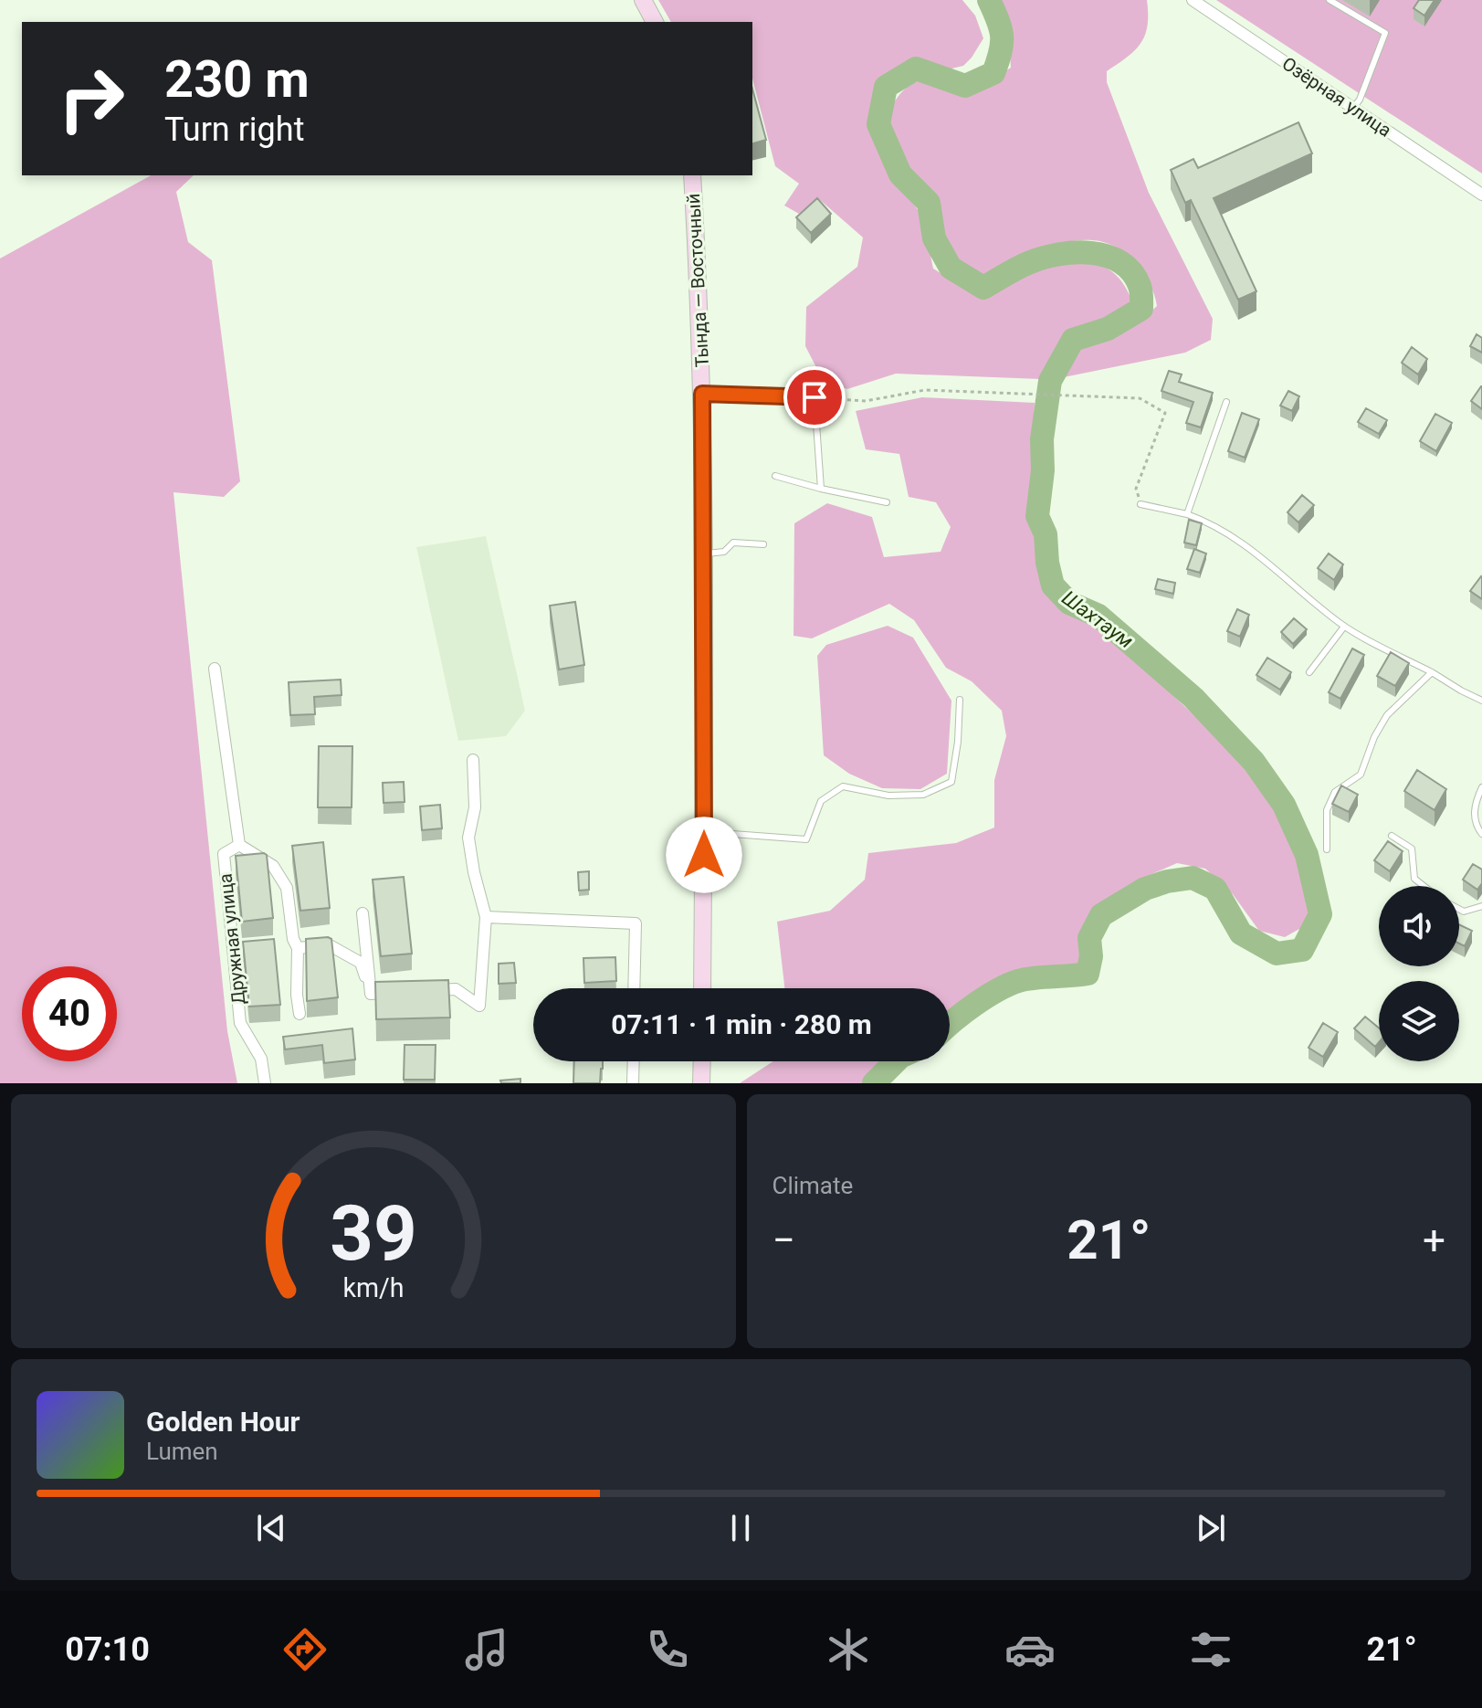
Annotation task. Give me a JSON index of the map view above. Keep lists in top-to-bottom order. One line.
{"streets":{"street":["Озёрная улица","Тында — Восточный","Дружная улица"]},"water":["Шахтаум"],"page":{"turn":["230 m","Turn right"],"limit":"40","trip":"07:11 · 1 min · 280 m","tile":"Climate","heat":["−","21°","+"],"song":["Golden Hour","Lumen"],"tabs":["07:10","21°"],"gauge":["39","km/h"]}}
